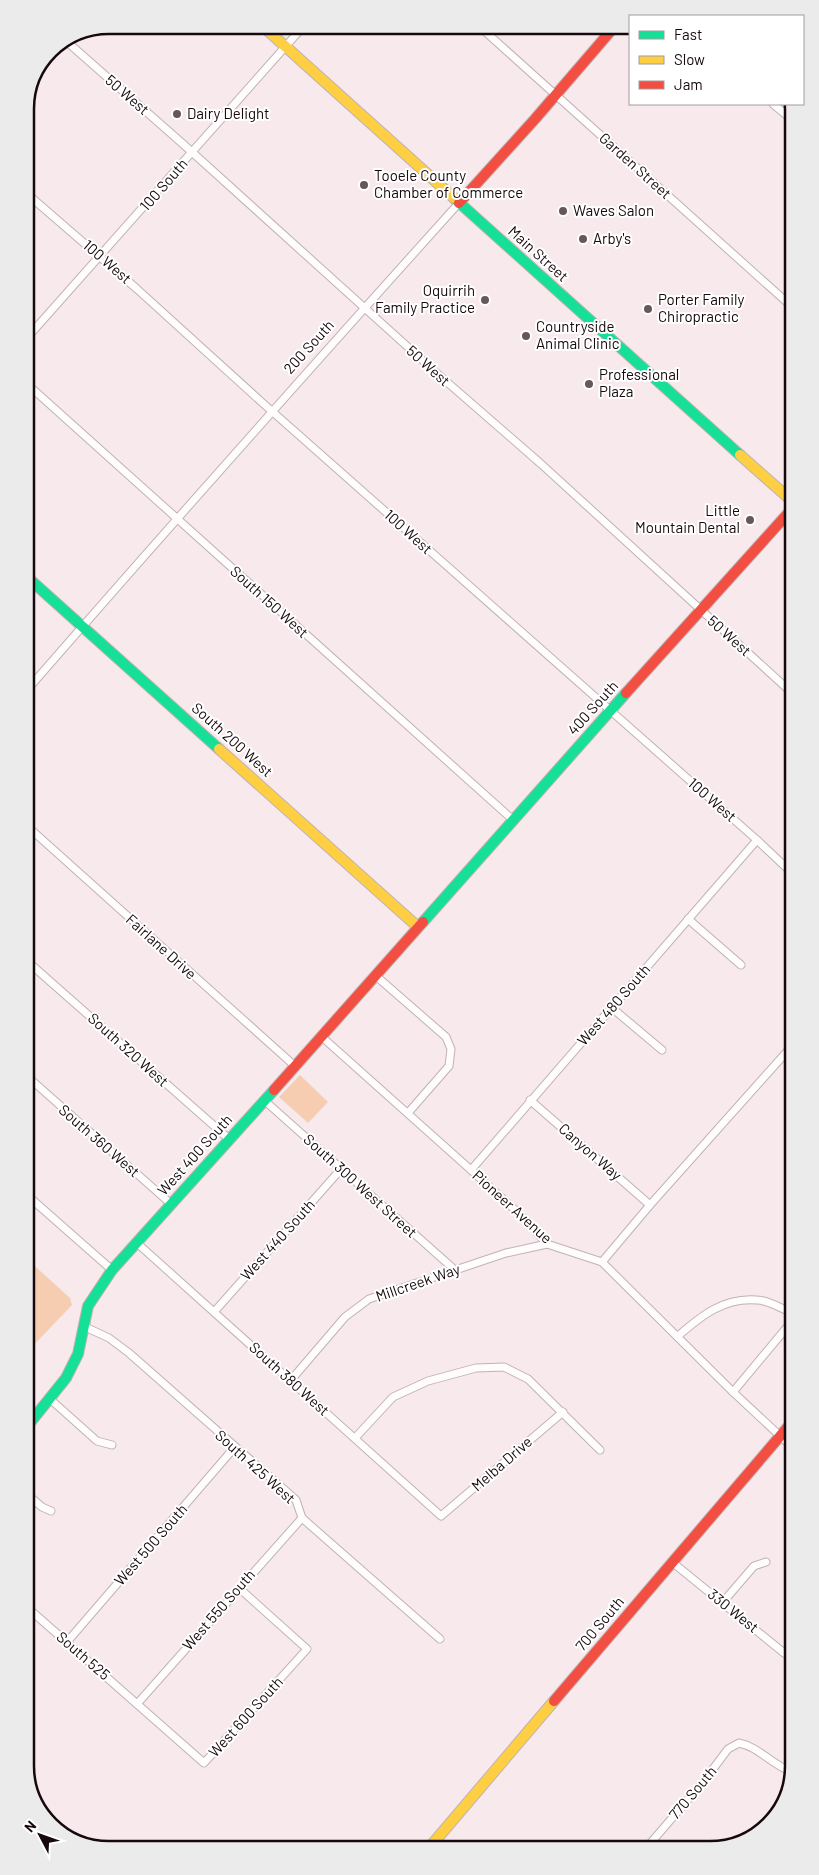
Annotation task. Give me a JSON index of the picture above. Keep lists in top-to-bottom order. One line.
{"streets":{"main road":["Main Street","200 South","400 South","South 200 West","West 400 South","700 South"],"street":["50 West","Garden Street","100 South","100 West","South 150 West","Fairlane Drive","West 480 South","South 320 West","South 360 West","Canyon Way","South 300 West Street","Pioneer Avenue","West 440 South","Millcreek Way","South 380 West","Melba Drive","South 425 West","West 500 South","West 550 South","330 West","South 525","West 600 South","770 South"]},"crossings":[["50 West","100 South"],["50 West","200 South"],["50 West","400 South"],["Garden Street","200 South"],["100 South","Main Street"],["100 South","100 West"],["Main Street","200 South"],["100 West","200 South"],["100 West","400 South"],["100 West","West 480 South"],["200 South","South 150 West"],["200 South","South 200 West"],["South 150 West","400 South"],["400 South","South 200 West"],["400 South","West 400 South"],["South 200 West","West 400 South"],["Fairlane Drive","West 400 South"],["West 480 South","Canyon Way"],["West 480 South","Pioneer Avenue"],["South 320 West","West 400 South"],["South 360 West","West 400 South"],["West 400 South","South 300 West Street"],["West 400 South","Pioneer Avenue"],["West 400 South","South 380 West"],["West 400 South","South 425 West"],["South 300 West Street","West 440 South"],["South 300 West Street","Millcreek Way"],["Pioneer Avenue","Millcreek Way"],["Pioneer Avenue","700 South"],["West 440 South","South 380 West"],["Millcreek Way","South 380 West"],["South 380 West","Melba Drive"],["South 425 West","West 500 South"],["South 425 West","West 550 South"],["West 500 South","South 525"],["West 550 South","South 525"],["West 550 South","West 600 South"],["330 West","700 South"],["South 525","West 600 South"]],"places":["Dairy Delight","Tooele County Chamber of Commerce","Waves Salon","Arby's","Oquirrih Family Practice","Porter Family Chiropractic","Countryside Animal Clinic","Professional Plaza","Little Mountain Dental"],"legend":["Fast","Slow","Jam"],"north":"top left"}
